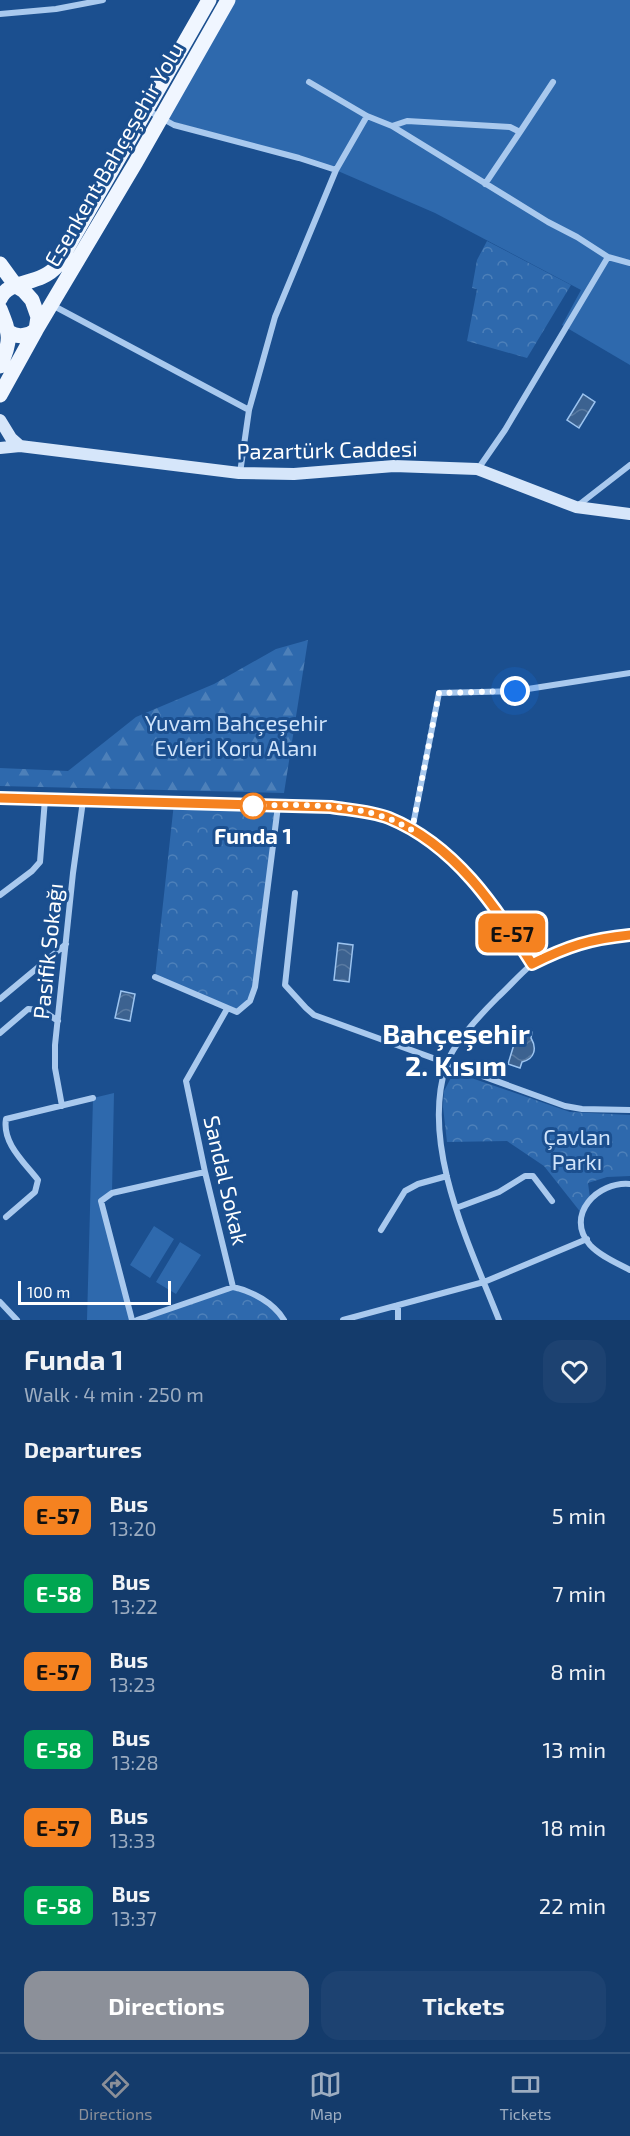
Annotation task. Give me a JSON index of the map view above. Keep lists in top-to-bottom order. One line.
{"streets":{"main road":["Esenkent Bahçeşehir Yolu"],"street":["Pazartürk Caddesi","Pasifik Sokağı","Sandal Sokak"]},"districts":["Bahçeşehir 2. Kısım"],"parks":["Yuvam Bahçeşehir Evleri Koru Alanı","Çavlan Parkı"],"places":["Funda 1"],"lines":["bus line E-57"],"scale_bar":"100 m","page":{"on_map":"E-57","scale":"100 m","heading":[["Funda 1","Walk · 4 min · 250 m"],"Departures"],"list":[{"mark":"E-57","name":"Bus","note":"13:20","value":"5 min"},{"mark":"E-58","name":"Bus","note":"13:22","value":"7 min"},{"mark":"E-57","name":"Bus","note":"13:23","value":"8 min"},{"mark":"E-58","name":"Bus","note":"13:28","value":"13 min"},{"mark":"E-57","name":"Bus","note":"13:33","value":"18 min"},{"mark":"E-58","name":"Bus","note":"13:37","value":"22 min"}],"buttons":["Directions","Tickets"],"tabs":["Directions","Map","Tickets"]}}
